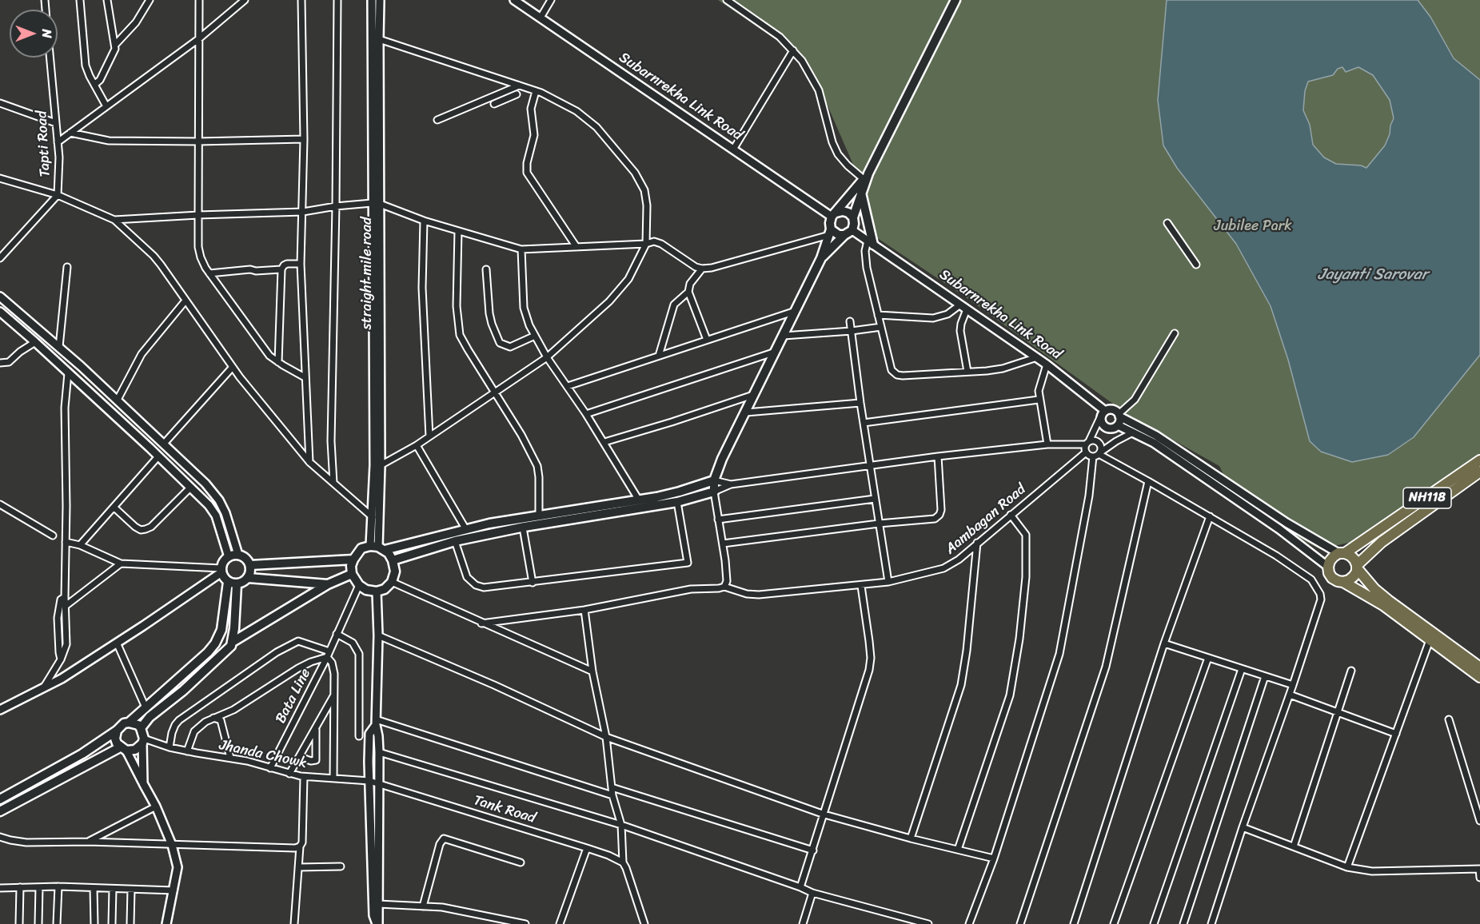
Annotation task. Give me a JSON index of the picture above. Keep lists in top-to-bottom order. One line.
{"streets":{"highway":["NH118"],"street":["Subarnrekha Link Road","Tapti Road","straight mile road","Aambagan Road","Bata Line","Jhanda Chowk","Tank Road"]},"crossings":[["Subarnrekha Link Road","NH118"],["straight mile road","Bata Line"],["Bata Line","Jhanda Chowk"],["Jhanda Chowk","Tank Road"]],"water":["Jayanti Sarovar"],"parks":["Jubilee Park"],"north":"right"}
